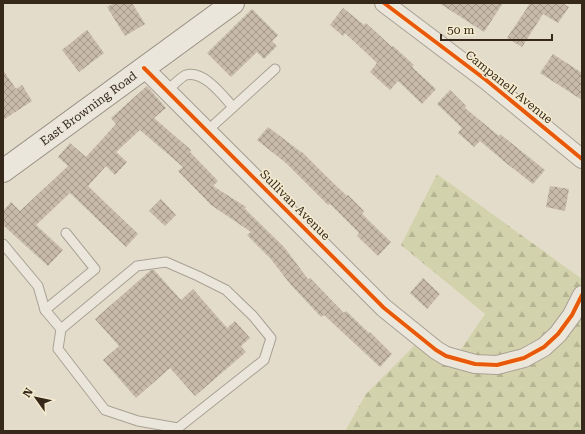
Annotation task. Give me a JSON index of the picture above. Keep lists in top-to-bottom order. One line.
{"streets":{"main road":["East Browning Road"],"street":["Campanell Avenue","Sullivan Avenue"]},"crossings":[["East Browning Road","Sullivan Avenue"]],"scale_bar":"50 m","north":"top left"}
